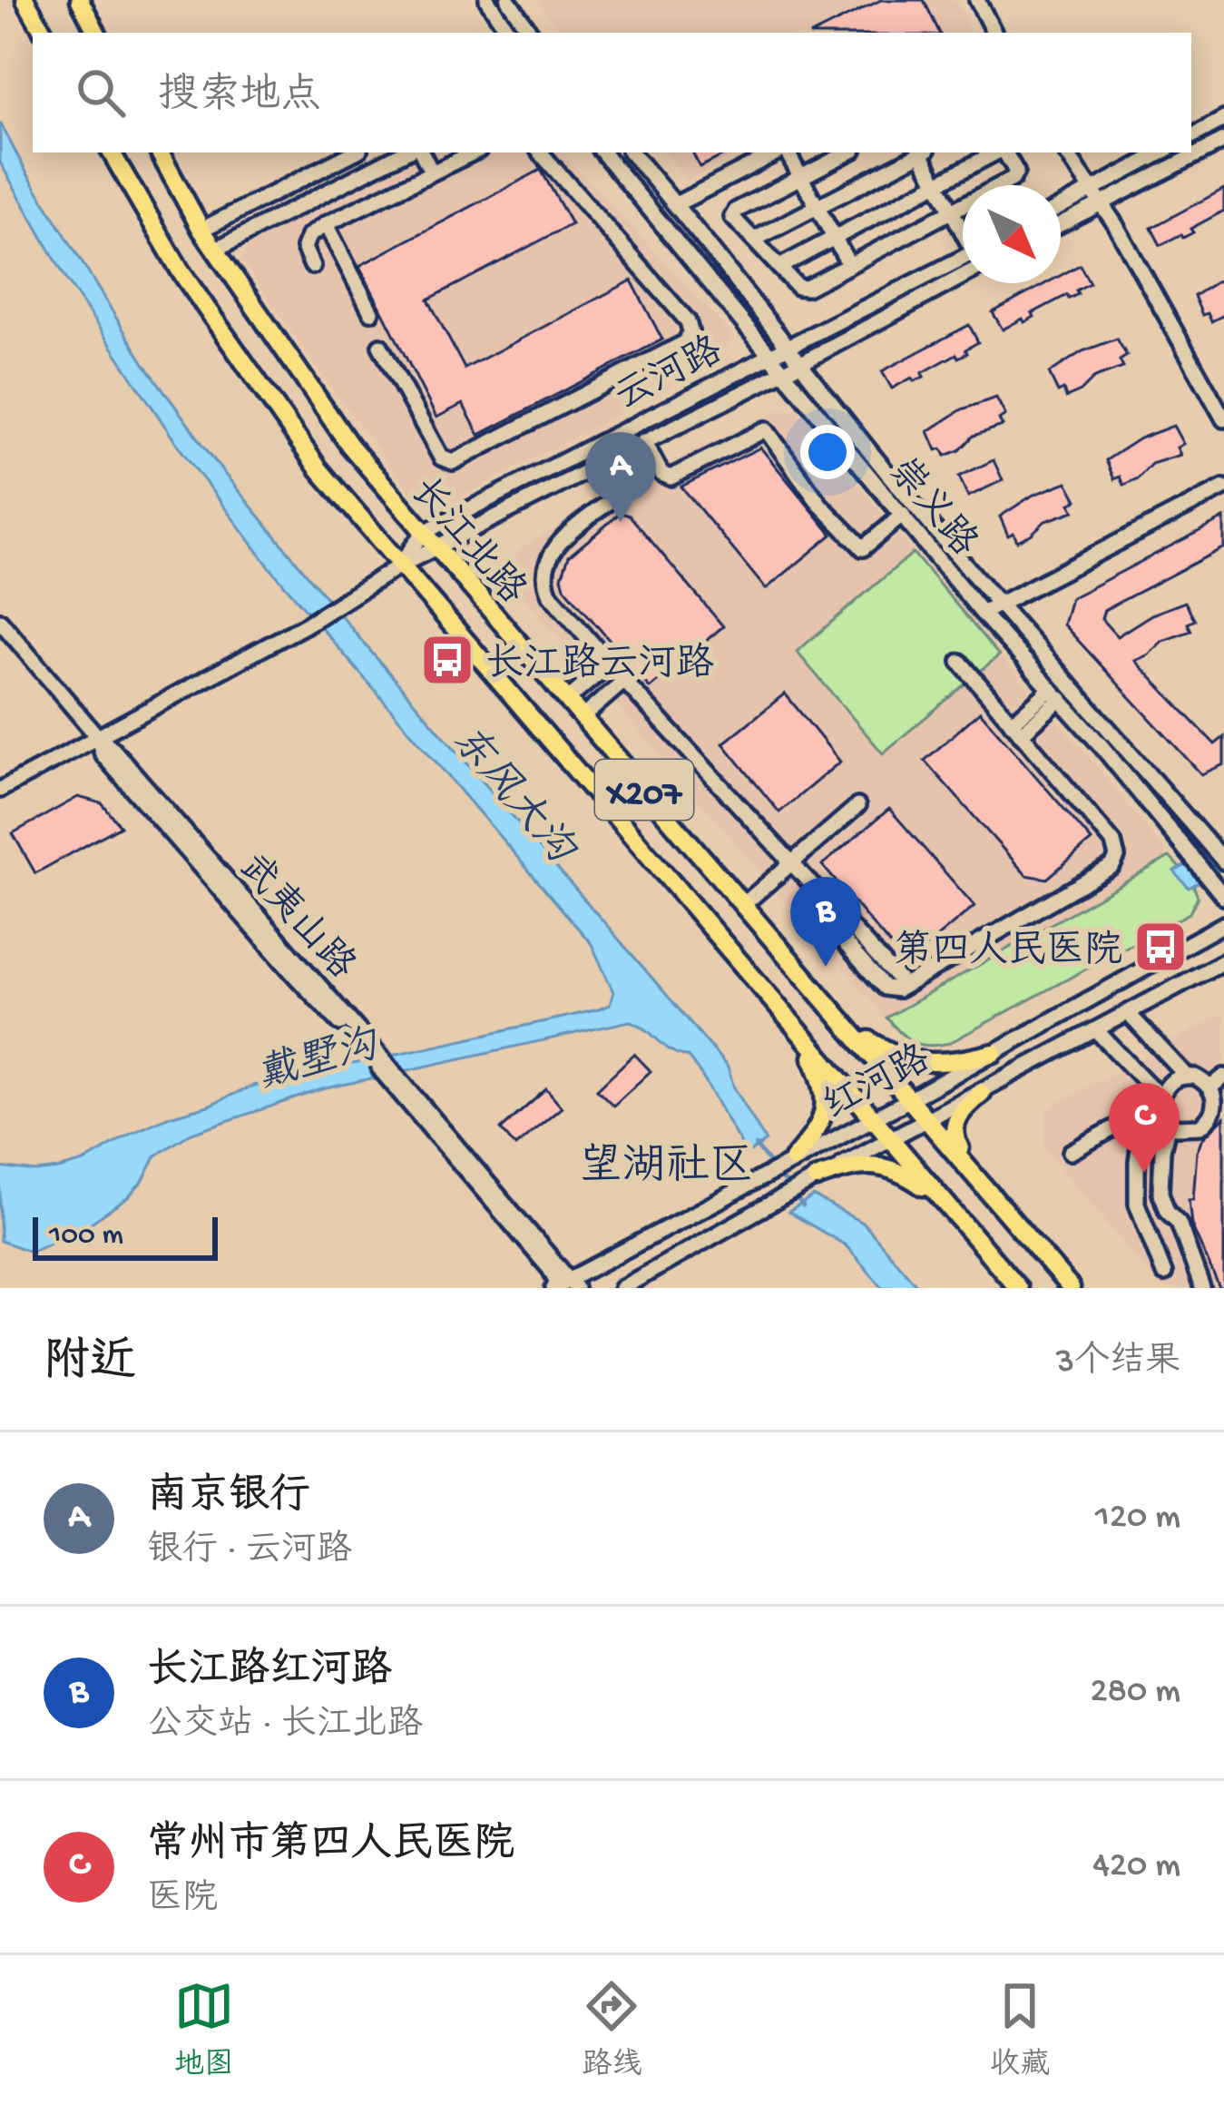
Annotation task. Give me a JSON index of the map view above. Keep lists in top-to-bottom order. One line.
{"streets":{"main road":["长江北路","X207"],"street":["云河路","崇义路","武夷山路","红河路"]},"crossings":[["云河路","崇义路"],["云河路","长江北路"],["云河路","武夷山路"],["长江北路","红河路"],["武夷山路","红河路"]],"districts":["望湖社区"],"water":["东风大沟","戴墅沟"],"places":{"bus stop":["长江路云河路","第四人民医院"]},"scale_bar":"100 m","north":"bottom right","page":{"search":"搜索地点","pins":["A","B","C"],"scale":"100 m","heading":["附近","3个结果"],"list":[{"mark":"A","name":"南京银行","note":"银行 · 云河路","value":"120 m"},{"mark":"B","name":"长江路红河路","note":"公交站 · 长江北路","value":"280 m"},{"mark":"C","name":"常州市第四人民医院","note":"医院","value":"420 m"}],"nav":["地图","路线","收藏"]}}
